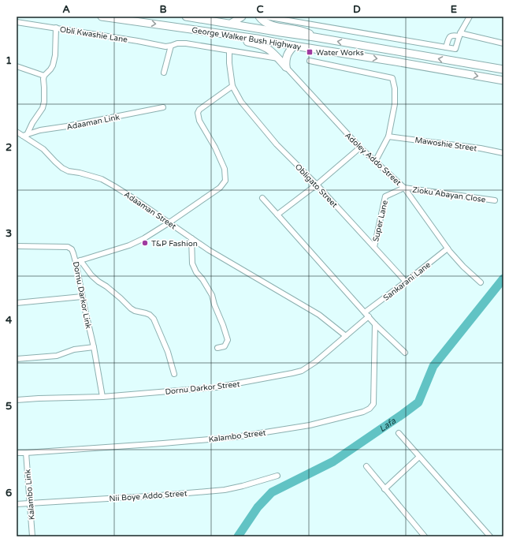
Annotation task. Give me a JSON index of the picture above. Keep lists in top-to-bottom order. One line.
{"streets":{"highway":["George Walker Bush Highway"],"street":["Obli Kwashie Lane","Adaaman Link","Mawoshie Street","Adoley Addo Street","Obligato Street","Zioku Abayan Close","Adaaman Street","Super Lane","Sankarani Lane","Dornu Darkor Link","Dornu Darkor Street","Kalambo Street","Kalambo Link","Nii Boye Addo Street"]},"crossings":[["Adaaman Link","Adaaman Street"],["Adoley Addo Street","Zioku Abayan Close"],["Adoley Addo Street","Super Lane"],["Adoley Addo Street","Sankarani Lane"],["Obligato Street","Super Lane"],["Obligato Street","Sankarani Lane"],["Zioku Abayan Close","Super Lane"],["Adaaman Street","Dornu Darkor Street"],["Sankarani Lane","Dornu Darkor Street"],["Dornu Darkor Link","Dornu Darkor Street"],["Kalambo Street","Kalambo Link"],["Kalambo Link","Nii Boye Addo Street"]],"water":["Lafa"],"places":{"transit":["Water Works"],"other":["T&P Fashion"]},"grid":{"columns":["A","B","C","D","E"],"rows":["1","2","3","4","5","6"]}}
